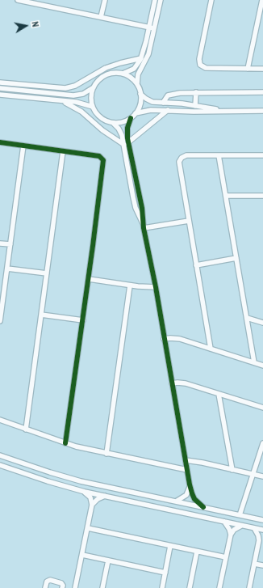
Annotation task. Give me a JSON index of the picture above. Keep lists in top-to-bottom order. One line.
{"north":"right"}
